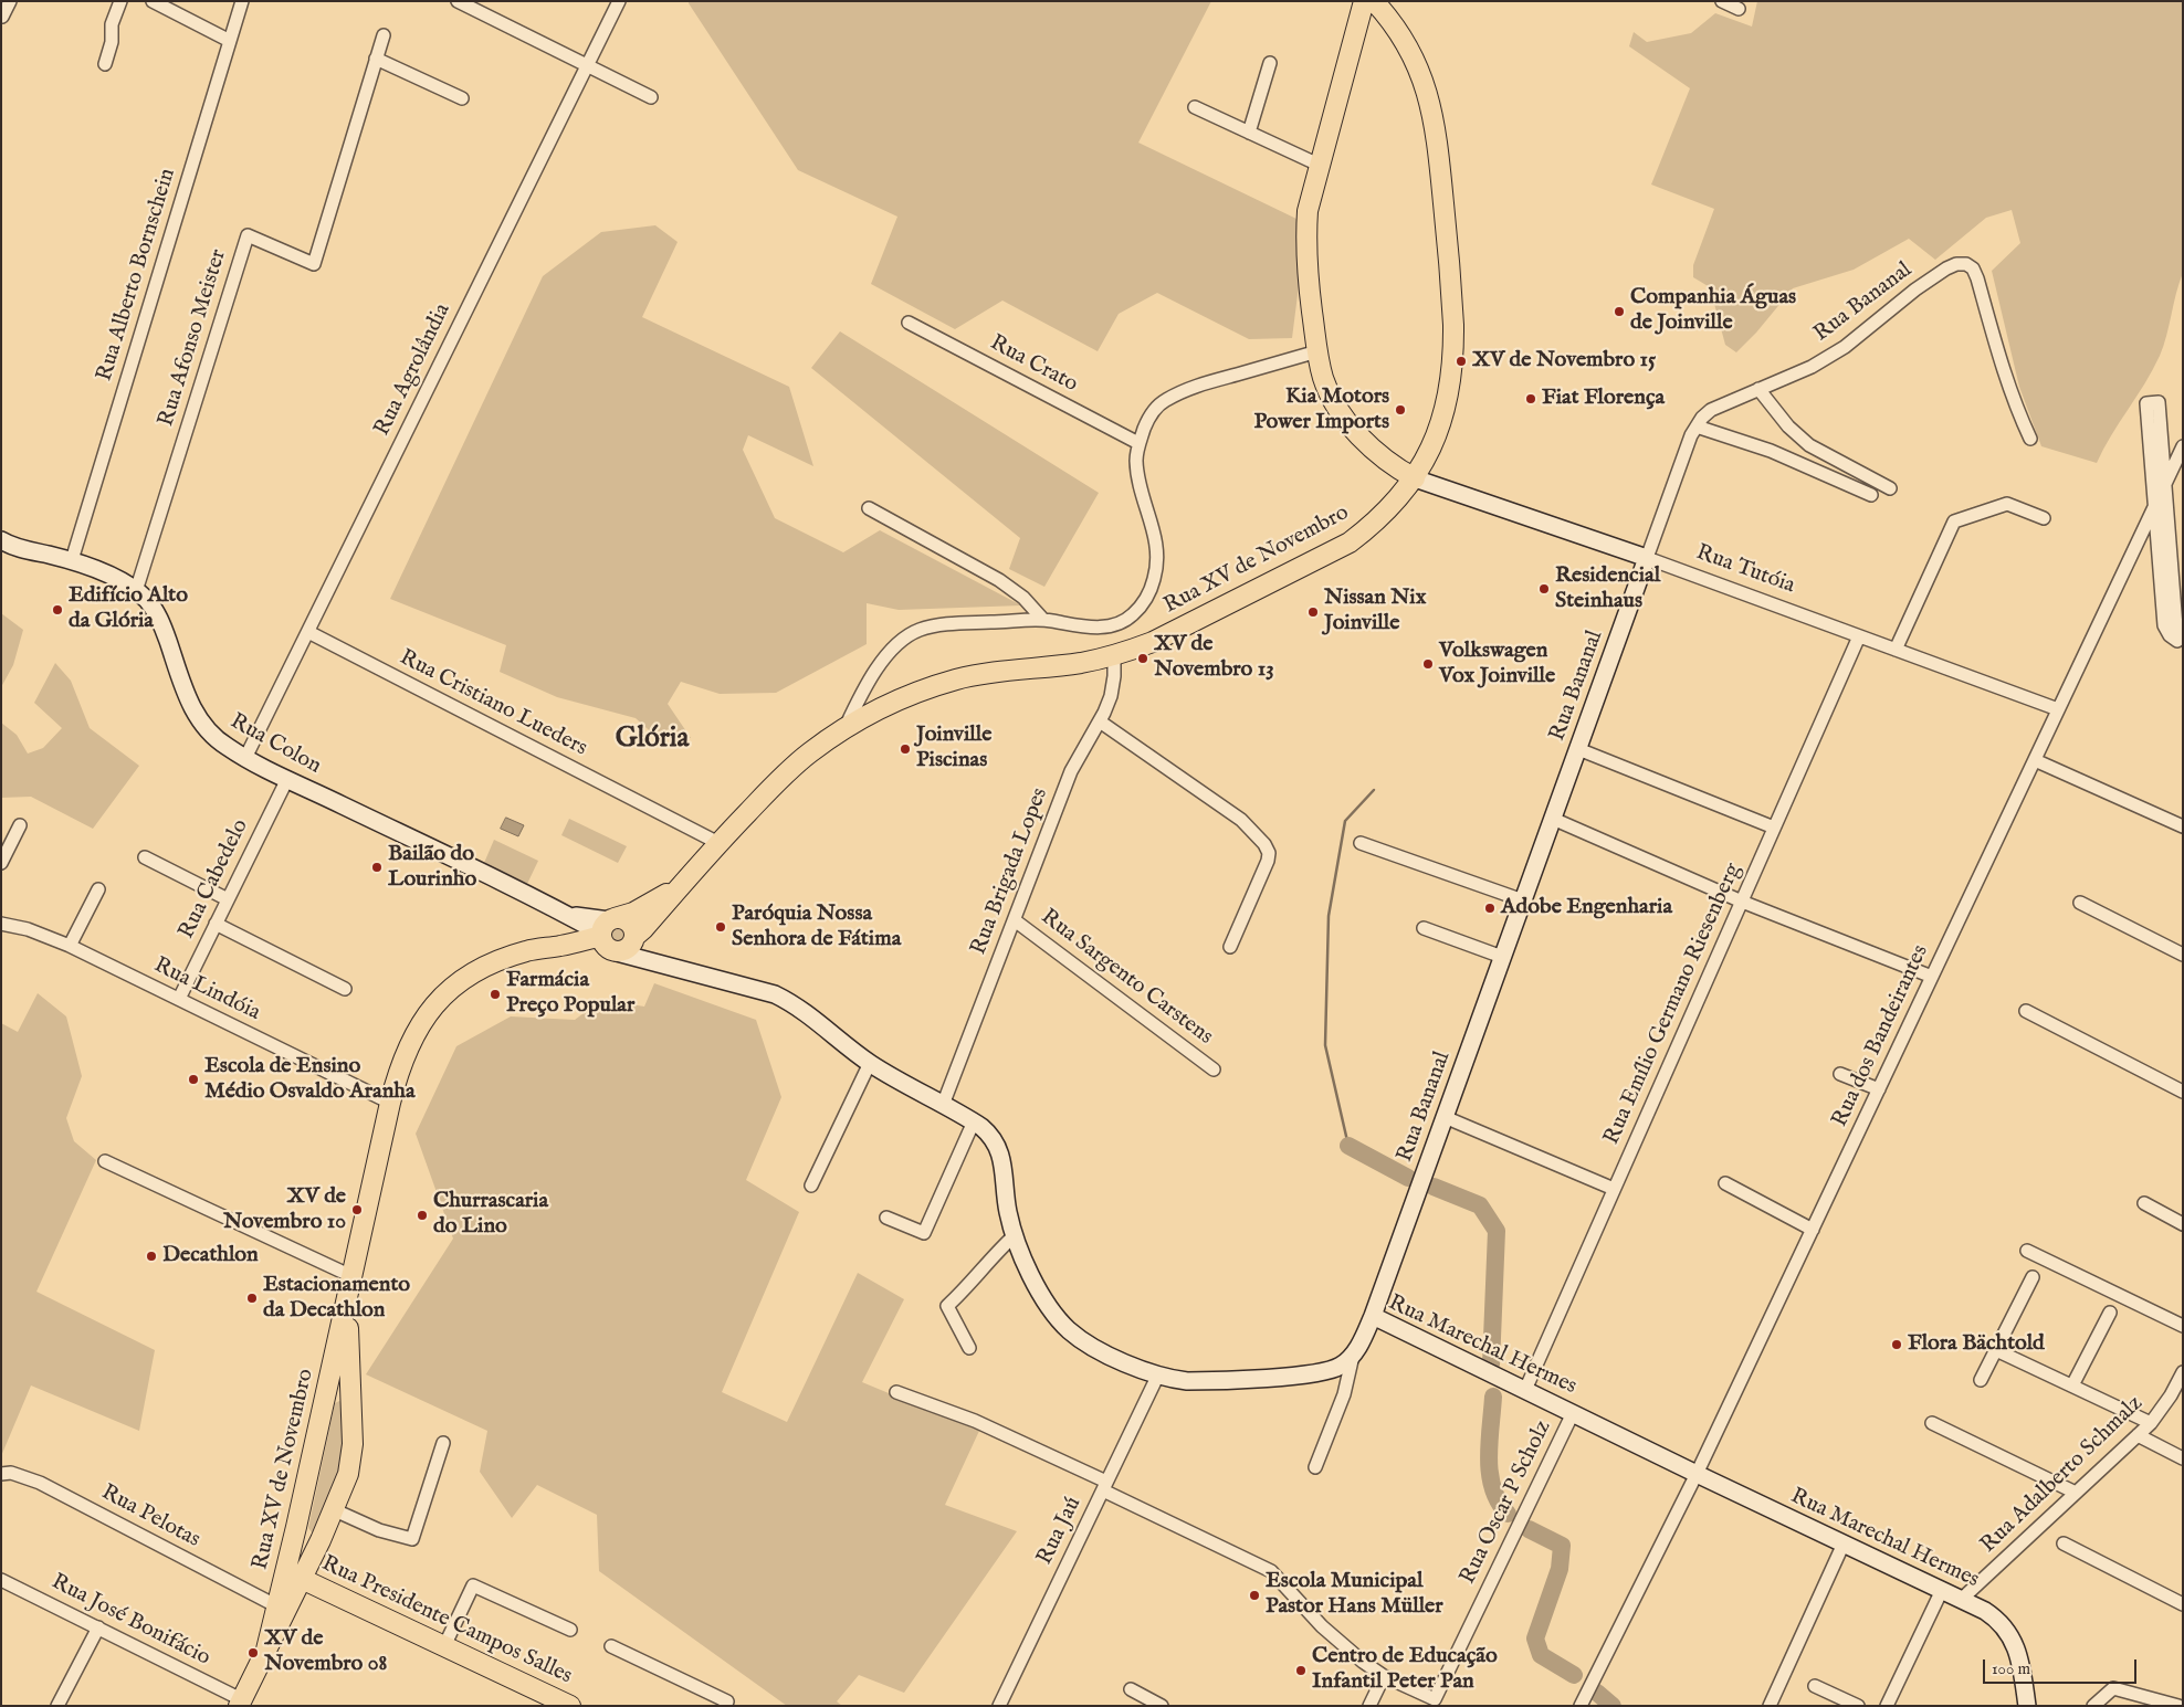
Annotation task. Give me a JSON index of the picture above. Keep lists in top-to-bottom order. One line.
{"streets":{"main road":["Rua XV de Novembro","Rua Presidente Campos Salles"],"street":["Rua Alberto Bornschein","Rua Bananal","Rua Afonso Meister","Rua Crato","Rua Agrolândia","Rua Tutóia","Rua Cristiano Lueders","Rua Colon","Rua Brigada Lopes","Rua Cabedelo","Rua Sargento Carstens","Rua Lindóia","Rua Emílio Germano Riesenberg","Rua dos Bandeirantes","Rua Marechal Hermes","Rua Adalberto Schmalz","Rua Oscar P Scholz","Rua Pelotas","Rua Jaú","Rua José Bonifácio"]},"crossings":[["Rua Alberto Bornschein","Rua Colon"],["Rua Bananal","Rua Tutóia"],["Rua Bananal","Rua Marechal Hermes"],["Rua Afonso Meister","Rua Colon"],["Rua Agrolândia","Rua Cristiano Lueders"],["Rua Agrolândia","Rua Colon"],["Rua XV de Novembro","Rua Tutóia"],["Rua XV de Novembro","Rua Cristiano Lueders"],["Rua XV de Novembro","Rua Colon"],["Rua XV de Novembro","Rua Brigada Lopes"],["Rua XV de Novembro","Rua Lindóia"],["Rua XV de Novembro","Rua Marechal Hermes"],["Rua XV de Novembro","Rua Pelotas"],["Rua XV de Novembro","Rua José Bonifácio"],["Rua XV de Novembro","Rua Presidente Campos Salles"],["Rua Tutóia","Rua Emílio Germano Riesenberg"],["Rua Tutóia","Rua dos Bandeirantes"],["Rua Colon","Rua Cabedelo"],["Rua Colon","Rua Marechal Hermes"],["Rua Brigada Lopes","Rua Sargento Carstens"],["Rua Brigada Lopes","Rua Marechal Hermes"],["Rua Cabedelo","Rua Lindóia"],["Rua Emílio Germano Riesenberg","Rua Marechal Hermes"],["Rua dos Bandeirantes","Rua Marechal Hermes"],["Rua Marechal Hermes","Rua Adalberto Schmalz"],["Rua Marechal Hermes","Rua Oscar P Scholz"],["Rua Marechal Hermes","Rua Jaú"]],"districts":["Glória"],"places":["Companhia Águas de Joinville","XV de Novembro 15","Fiat Florença","Kia Motors Power Imports","Residencial Steinhaus","Edifício Alto da Glória","Nissan Nix Joinville","XV de Novembro 13","Volkswagen Vox Joinville","Joinville Piscinas","Bailão do Lourinho","Adobe Engenharia","Paróquia Nossa Senhora de Fátima","Farmácia Preço Popular","Escola de Ensino Médio Osvaldo Aranha","XV de Novembro 10","Churrascaria do Lino","Decathlon","Estacionamento da Decathlon","Flora Bächtold","Escola Municipal Pastor Hans Müller","XV de Novembro 08","Centro de Educação Infantil Peter Pan"],"scale_bar":"100 m"}
